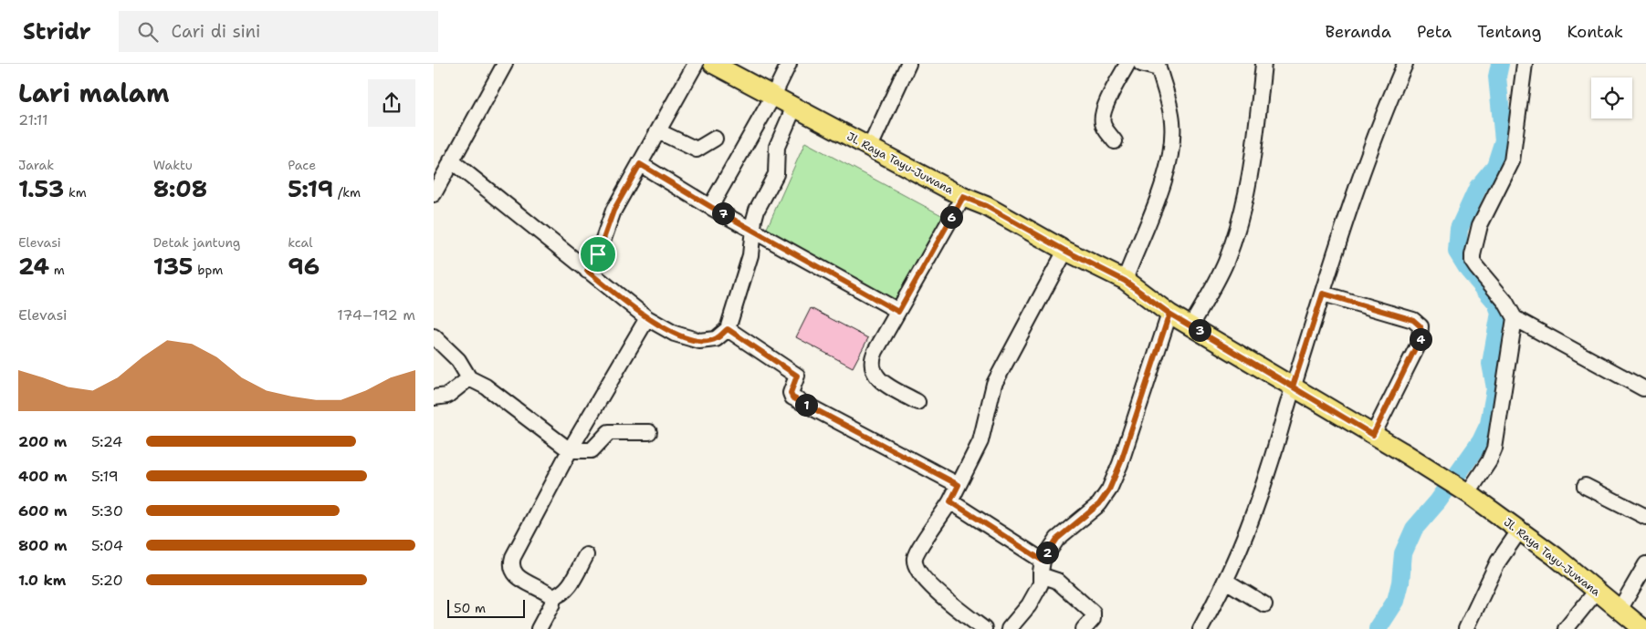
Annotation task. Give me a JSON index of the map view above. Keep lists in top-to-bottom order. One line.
{"streets":{"main road":["Jl. Raya Tayu-Juwana"]},"scale_bar":"50 m","page":{"header":"Stridr","search":"Cari di sini","nav":["Beranda","Peta","Tentang","Kontak"],"heading":["Lari malam","21:11"],"stats":[["Jarak","1.53 km"],["Waktu","8:08"],["Pace","5:19 /km"],["Elevasi","24 m"],["Detak jantung","135 bpm"],["kcal","96"]],"pins":["7","6","3","4","1","2"],"chart":["Elevasi","174–192 m"],"list":[{"name":"200 m","note":"5:24"},{"name":"400 m","note":"5:19"},{"name":"600 m","note":"5:30"},{"name":"800 m","note":"5:04"},{"name":"1.0 km","note":"5:20"}],"scale":"50 m"}}
